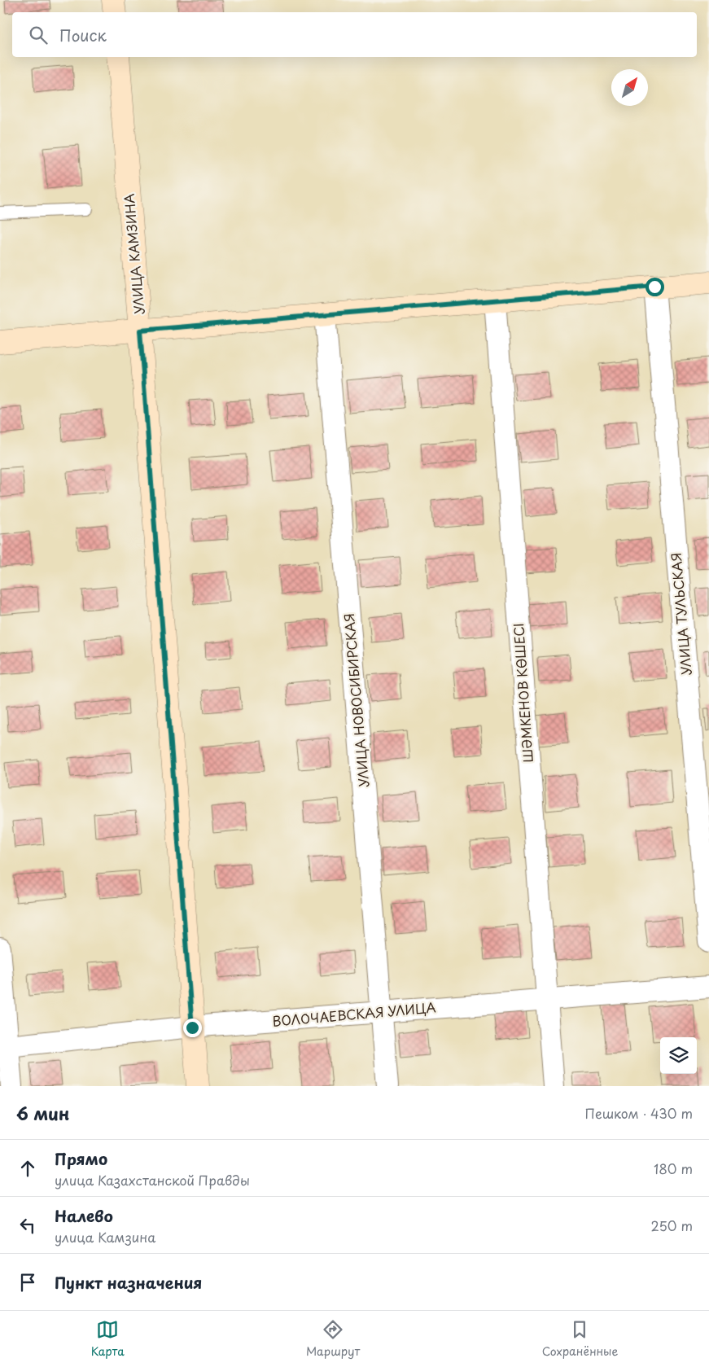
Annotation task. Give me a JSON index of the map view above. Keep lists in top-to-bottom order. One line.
{"streets":{"main road":["УЛИЦА КАМЗИНА"],"street":["УЛИЦА ТУЛЬСКАЯ","ШӘМКЕНОВ КӨШЕСІ","УЛИЦА НОВОСИБИРСКАЯ","ВОЛОЧАЕВСКАЯ УЛИЦА"]},"crossings":[["УЛИЦА КАМЗИНА","ВОЛОЧАЕВСКАЯ УЛИЦА"],["ШӘМКЕНОВ КӨШЕСІ","ВОЛОЧАЕВСКАЯ УЛИЦА"],["УЛИЦА НОВОСИБИРСКАЯ","ВОЛОЧАЕВСКАЯ УЛИЦА"]],"north":"top right","page":{"search":"Поиск","heading":["6 мин","Пешком · 430 m"],"list":[["Прямо","улица Казахстанской Правды","180 m"],["Налево","улица Камзина","250 m"],"Пункт назначения"],"nav":["Карта","Маршрут","Сохранённые"]}}
